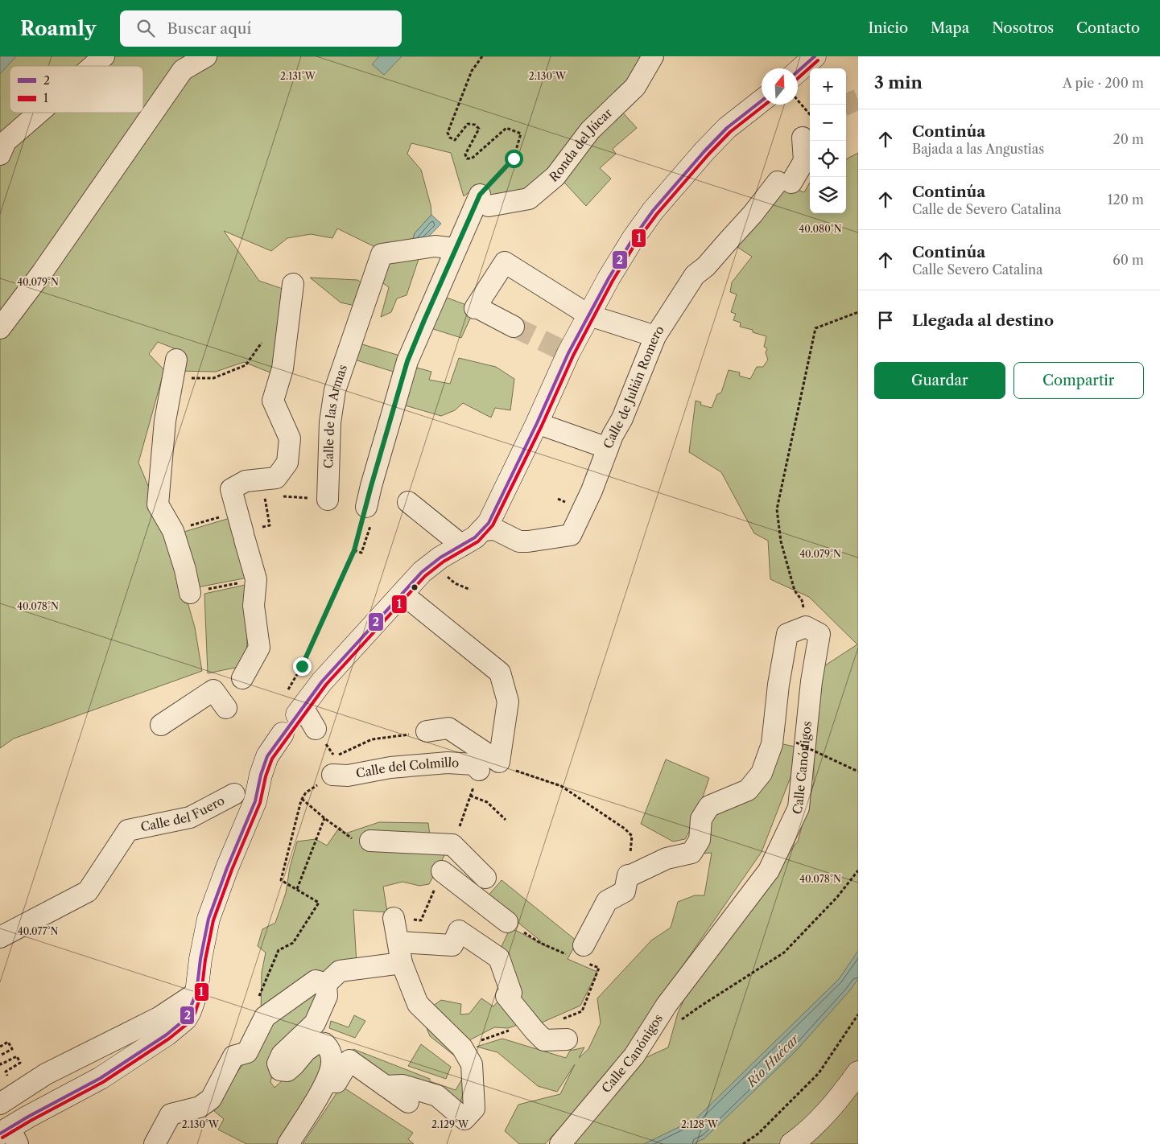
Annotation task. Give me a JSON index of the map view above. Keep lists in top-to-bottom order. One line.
{"streets":{"street":["Ronda del Júcar","Calle de Julián Romero","Calle de las Armas","Calle Canónigos","Calle del Colmillo","Calle del Fuero"]},"water":["Río Huécar"],"lines":["transit line 2","transit line 1"],"legend":["2","1"],"north":"top","page":{"header":"Roamly","search":"Buscar aquí","nav":["Inicio","Mapa","Nosotros","Contacto"],"heading":["3 min","A pie · 200 m"],"map_buttons":["+","−"],"list":[["Continúa","Bajada a las Angustias","20 m"],["Continúa","Calle de Severo Catalina","120 m"],["Continúa","Calle Severo Catalina","60 m"],"Llegada al destino"],"buttons":["Guardar","Compartir"]},"coordinates":["2.131°W","2.130°W","40.080°N","40.079°N","40.078°N","40.077°N","2.129°W","2.128°W"]}
